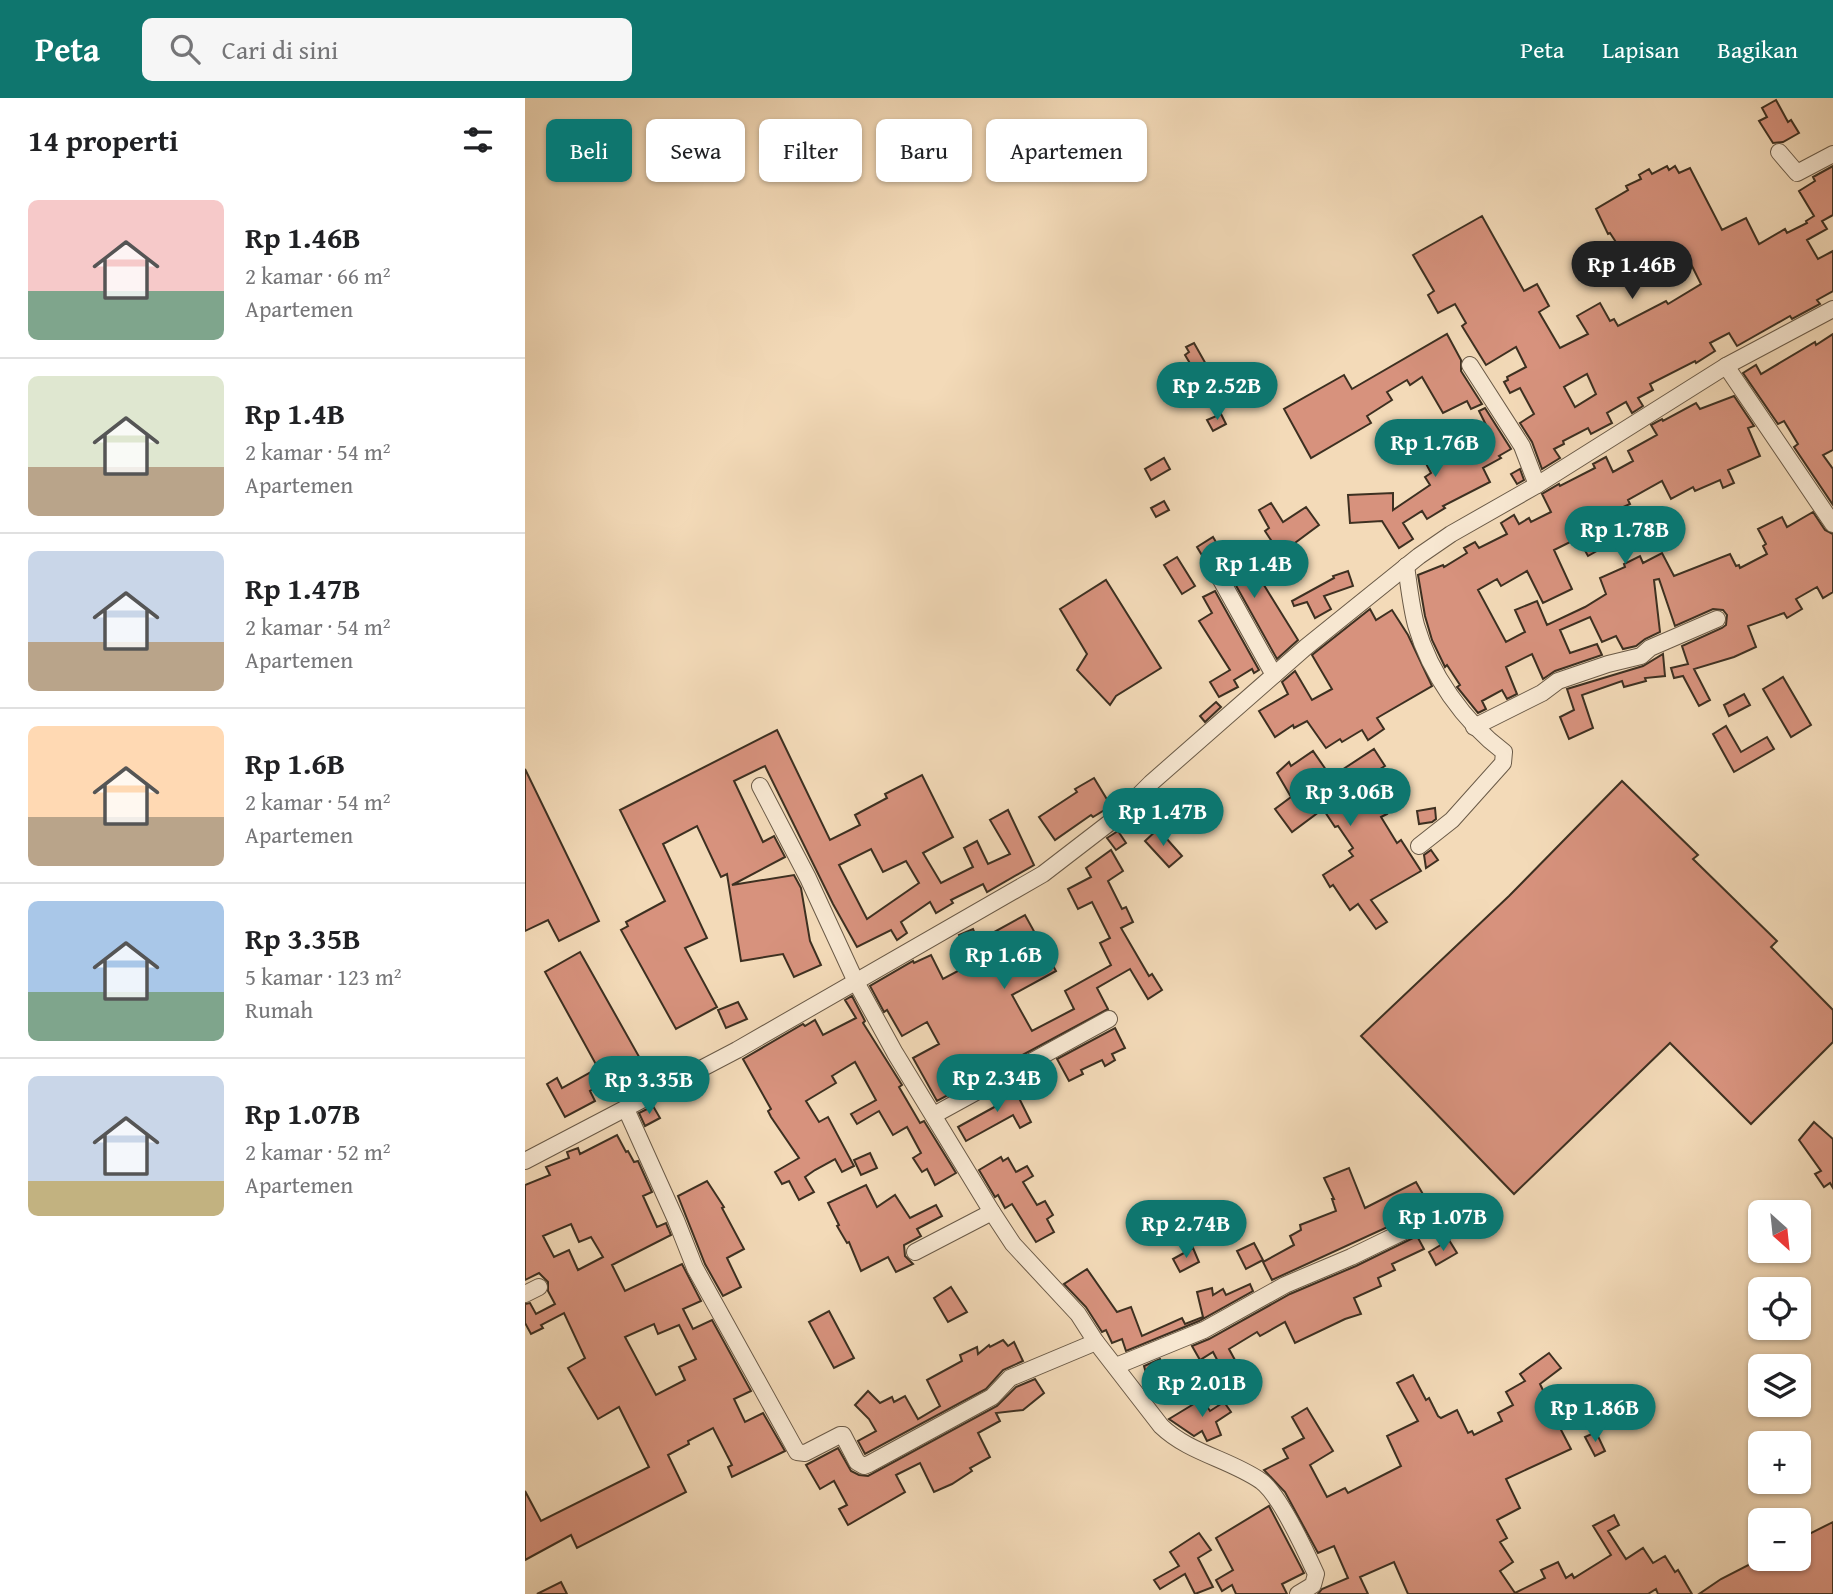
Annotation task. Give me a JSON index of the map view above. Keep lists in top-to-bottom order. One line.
{"north":"bottom right","page":{"header":"Peta","search":"Cari di sini","nav":["Peta","Lapisan","Bagikan"],"heading":"14 properti","chip":["Beli","Sewa","Filter","Baru","Apartemen"],"list":[{"name":"Rp 1.46B","note":"2 kamar · 66 m² · Apartemen"},{"name":"Rp 1.4B","note":"2 kamar · 54 m² · Apartemen"},{"name":"Rp 1.47B","note":"2 kamar · 54 m² · Apartemen"},{"name":"Rp 1.6B","note":"2 kamar · 54 m² · Apartemen"},{"name":"Rp 3.35B","note":"5 kamar · 123 m² · Rumah"},{"name":"Rp 1.07B","note":"2 kamar · 52 m² · Apartemen"}],"price":["Rp 1.46B","Rp 2.52B","Rp 1.76B","Rp 1.78B","Rp 1.4B","Rp 3.06B","Rp 1.47B","Rp 1.6B","Rp 2.34B","Rp 3.35B","Rp 1.07B","Rp 2.74B","Rp 2.01B","Rp 1.86B"],"map_buttons":["+","−"]}}
